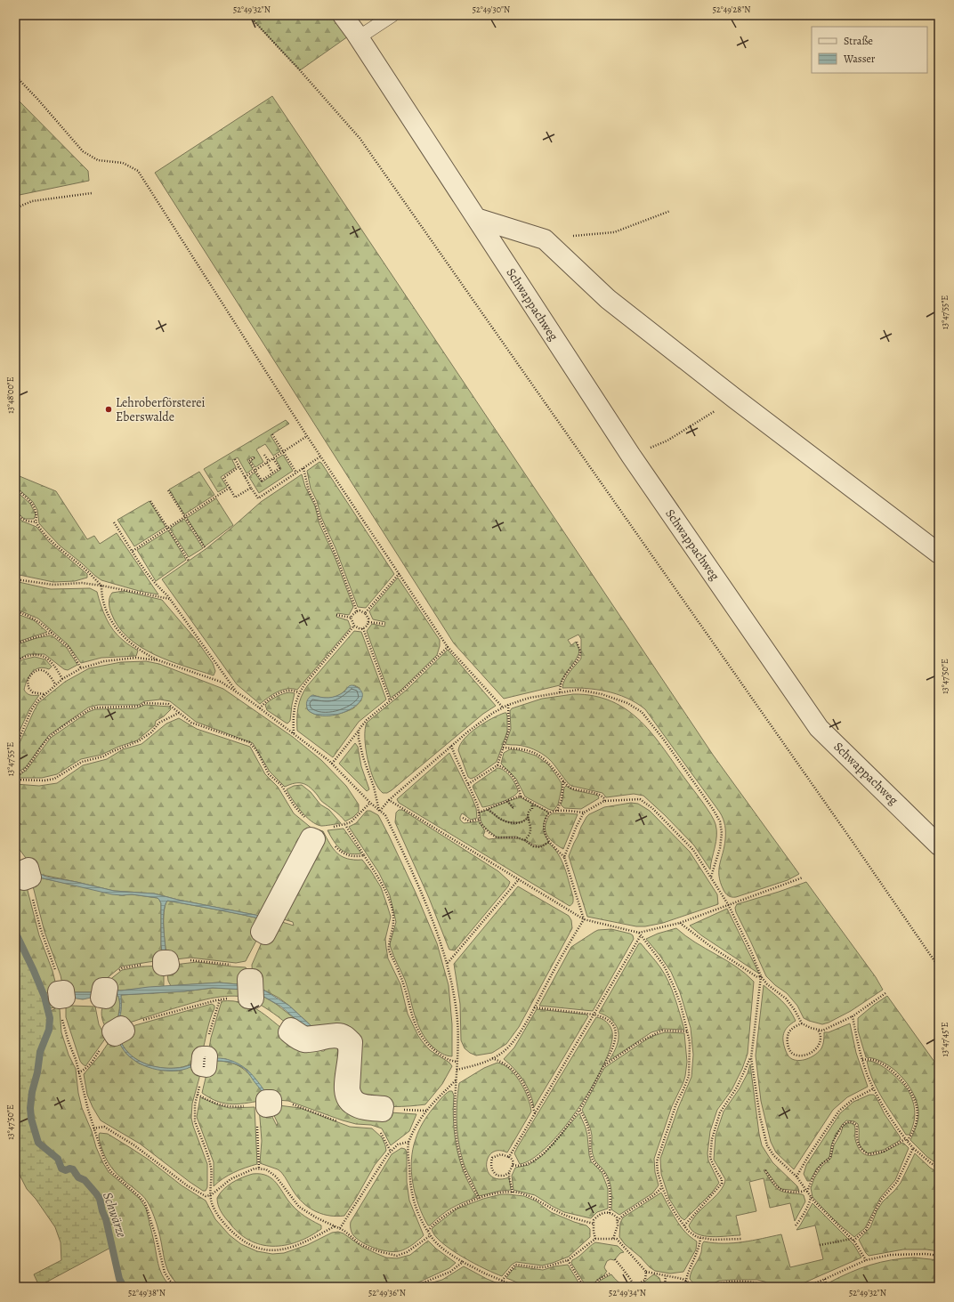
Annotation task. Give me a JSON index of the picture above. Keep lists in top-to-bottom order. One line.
{"streets":{"street":["Schwappachweg"]},"water":["Schwärze"],"places":["Lehroberförsterei Eberswalde"],"legend":["Straße","Wasser"],"coordinates":["52°49'32\"N","52°49'30\"N","52°49'28\"N","13°47'55\"E","13°48'00\"E","13°47'50\"E","13°47'45\"E","52°49'38\"N","52°49'36\"N","52°49'34\"N"]}
